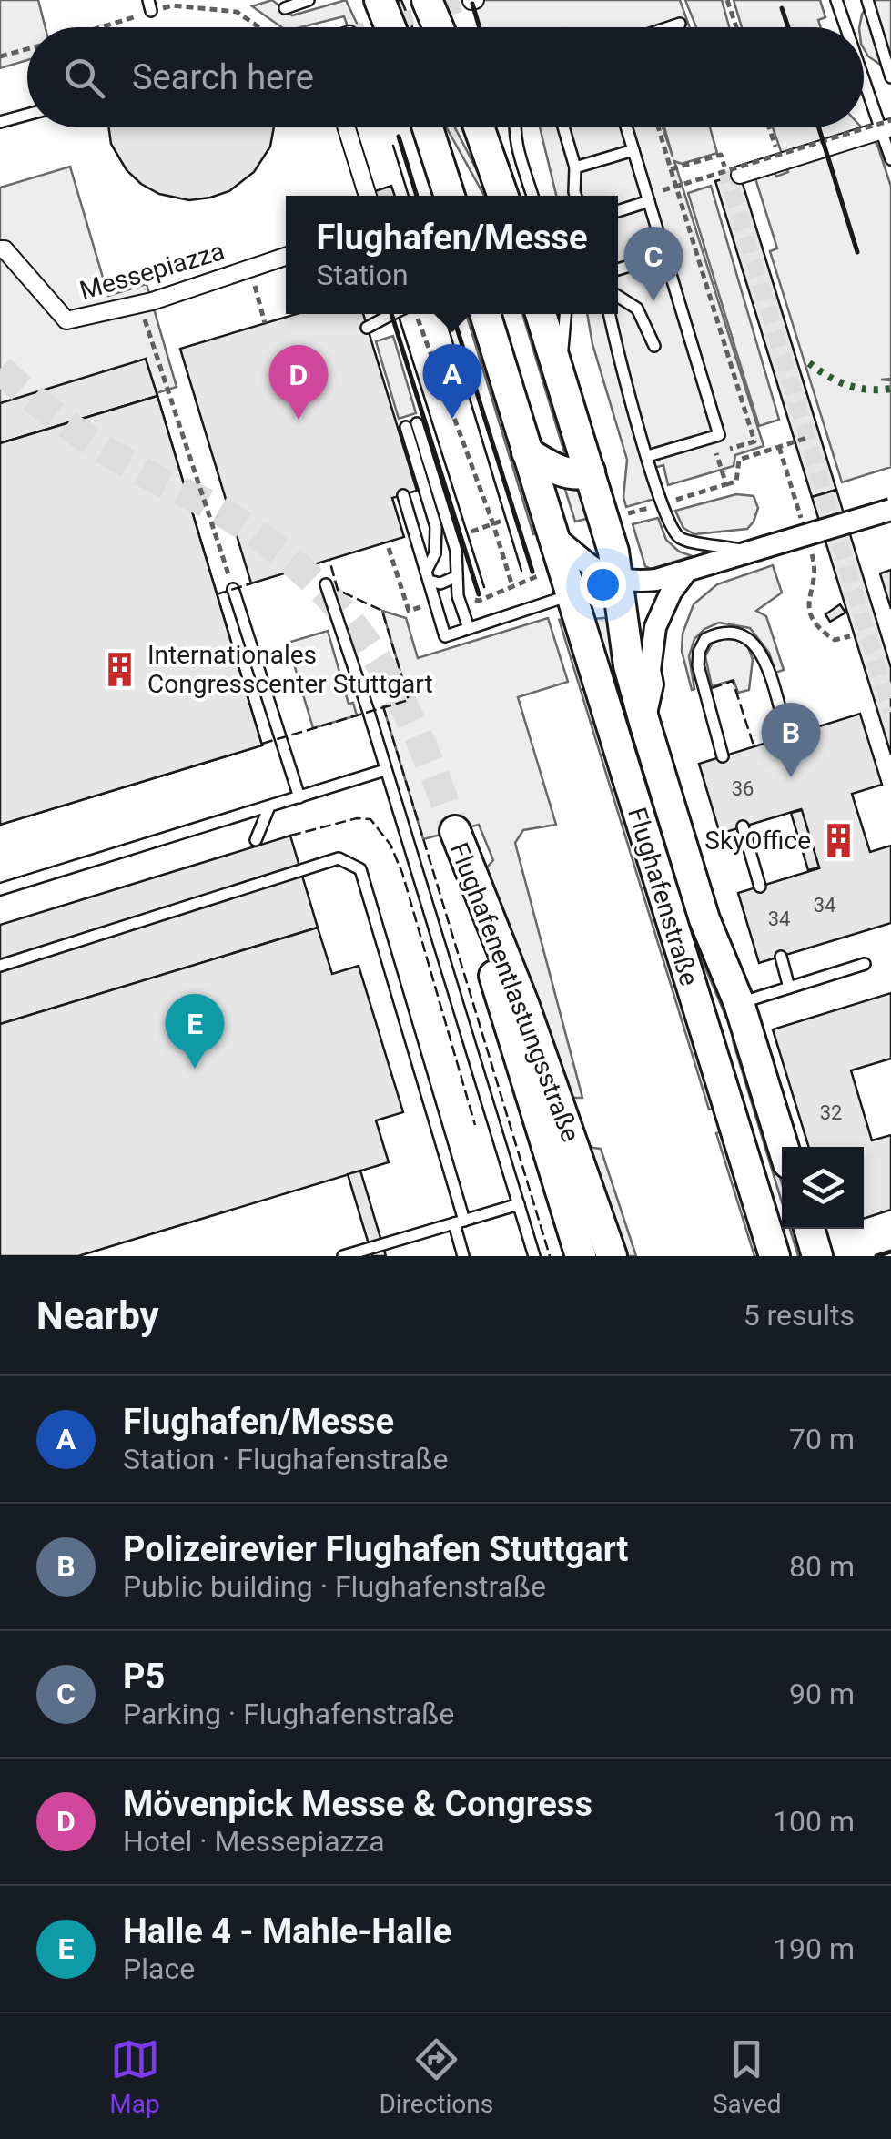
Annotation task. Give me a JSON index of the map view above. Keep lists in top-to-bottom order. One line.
{"streets":{"main road":["Flughafenstraße","Flughafenentlastungsstraße"],"street":["Messepiazza"]},"places":{"building":["Internationales Congresscenter Stuttgart","SkyOffice"]},"house_numbers":["36","34","34","32"],"page":{"search":"Search here","popup":["Flughafen/Messe","Station"],"pins":["C","A","D","B","E"],"heading":["Nearby","5 results"],"list":[{"mark":"A","name":"Flughafen/Messe","note":"Station · Flughafenstraße","value":"70 m"},{"mark":"B","name":"Polizeirevier Flughafen Stuttgart","note":"Public building · Flughafenstraße","value":"80 m"},{"mark":"C","name":"P5","note":"Parking · Flughafenstraße","value":"90 m"},{"mark":"D","name":"Mövenpick Messe & Congress","note":"Hotel · Messepiazza","value":"100 m"},{"mark":"E","name":"Halle 4 - Mahle-Halle","note":"Place","value":"190 m"}],"nav":["Map","Directions","Saved"]}}
